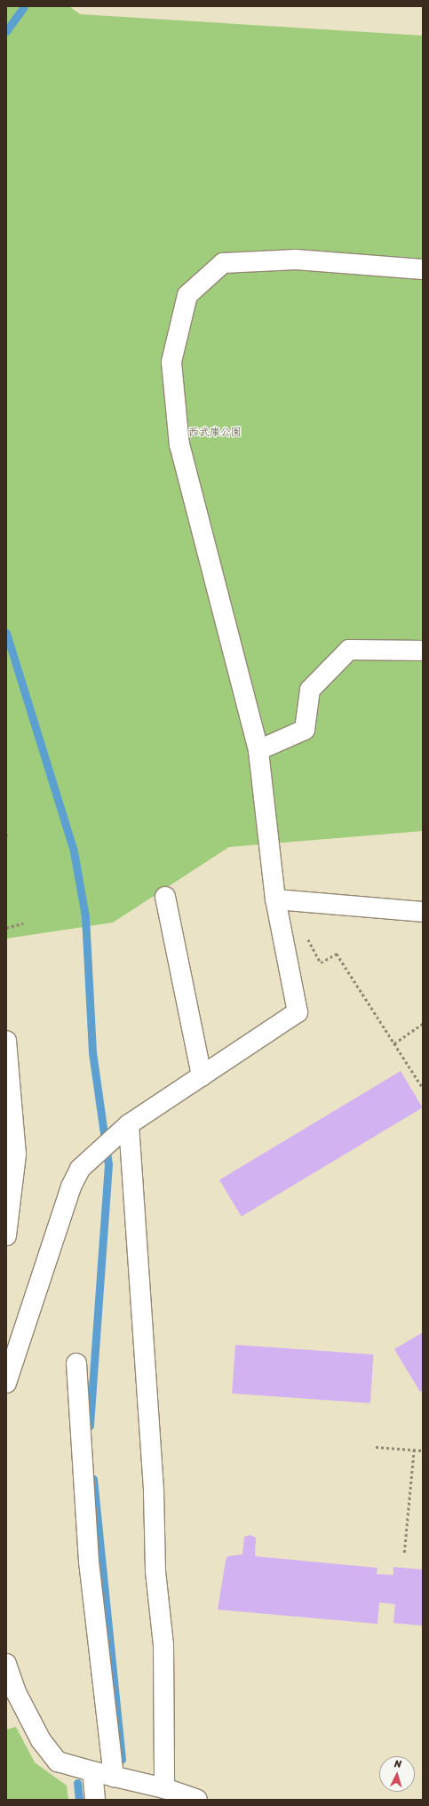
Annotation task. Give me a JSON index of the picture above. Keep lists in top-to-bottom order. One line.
{"parks":["西武庫公園"],"north":"top"}
